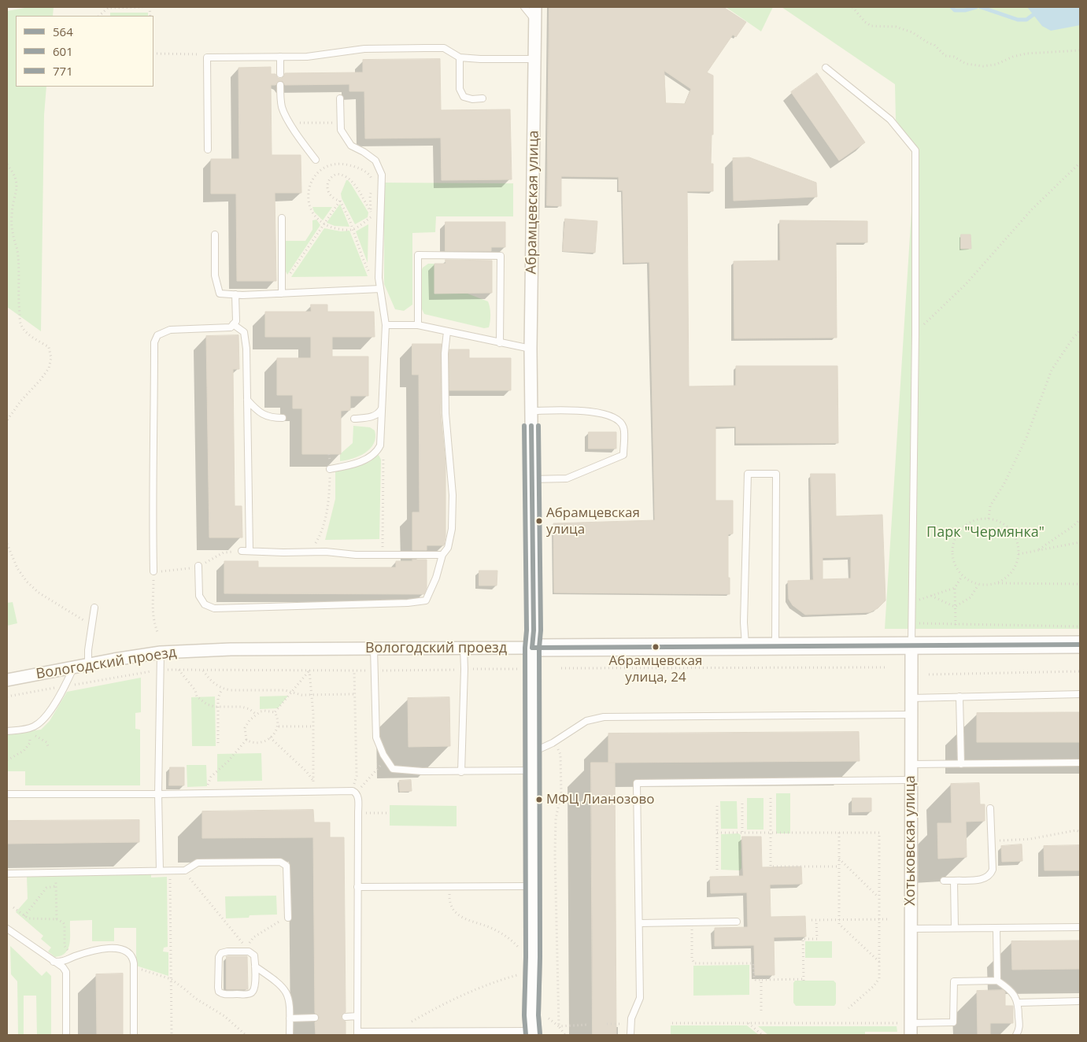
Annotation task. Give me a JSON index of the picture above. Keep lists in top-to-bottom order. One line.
{"streets":{"street":["Абрамцевская улица","Вологодский проезд","Хотьковская улица"]},"crossings":[["Абрамцевская улица","Вологодский проезд"],["Вологодский проезд","Хотьковская улица"]],"parks":["Парк \"Чермянка\""],"places":["Абрамцевская улица","Абрамцевская улица, 24","МФЦ Лианозово"],"lines":["transit line 564","transit line 601","transit line 771"],"legend":["564","601","771"]}
